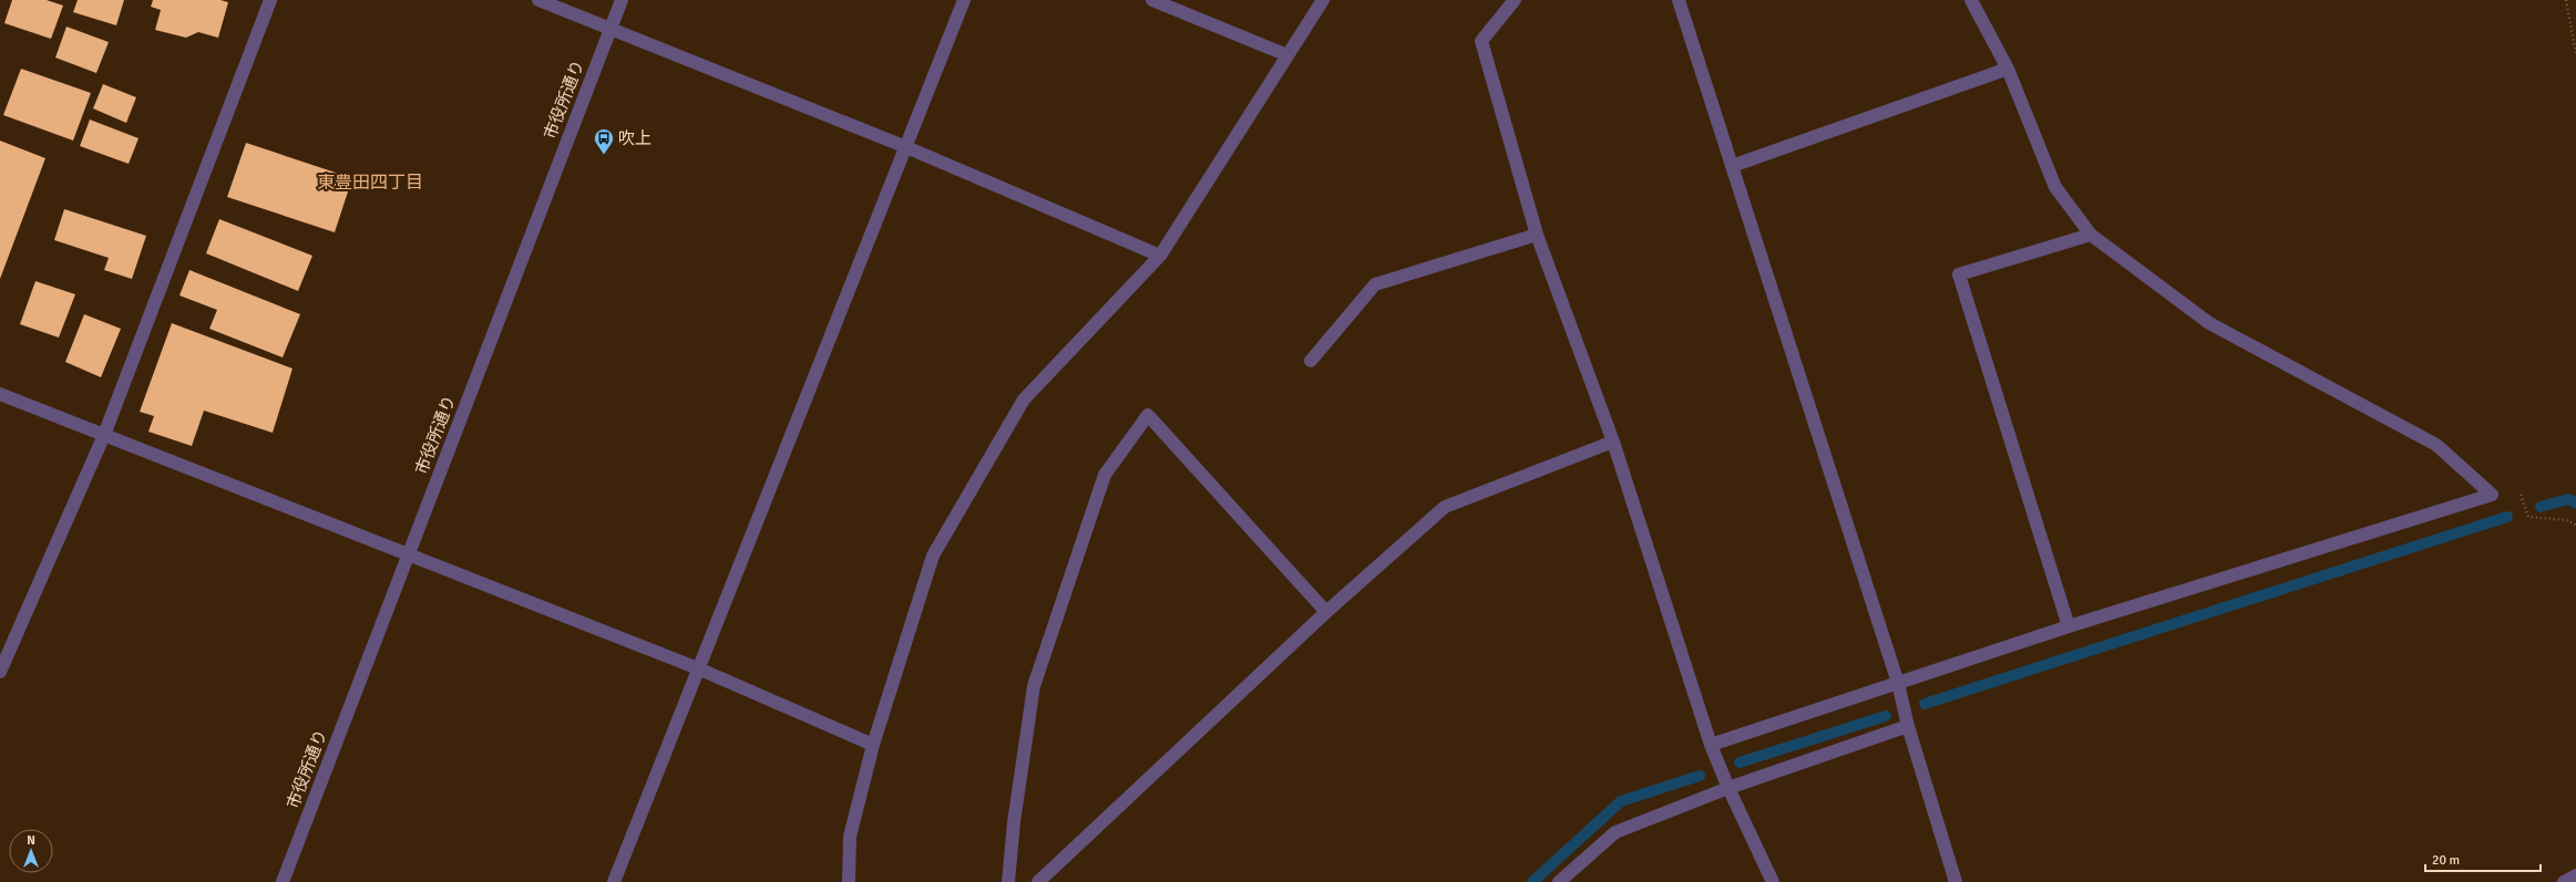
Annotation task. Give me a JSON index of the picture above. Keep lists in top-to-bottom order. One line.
{"streets":{"street":["市役所通り"]},"districts":["東豊田四丁目"],"places":{"bus stop":["吹上"]},"scale_bar":"20 m","north":"top"}
